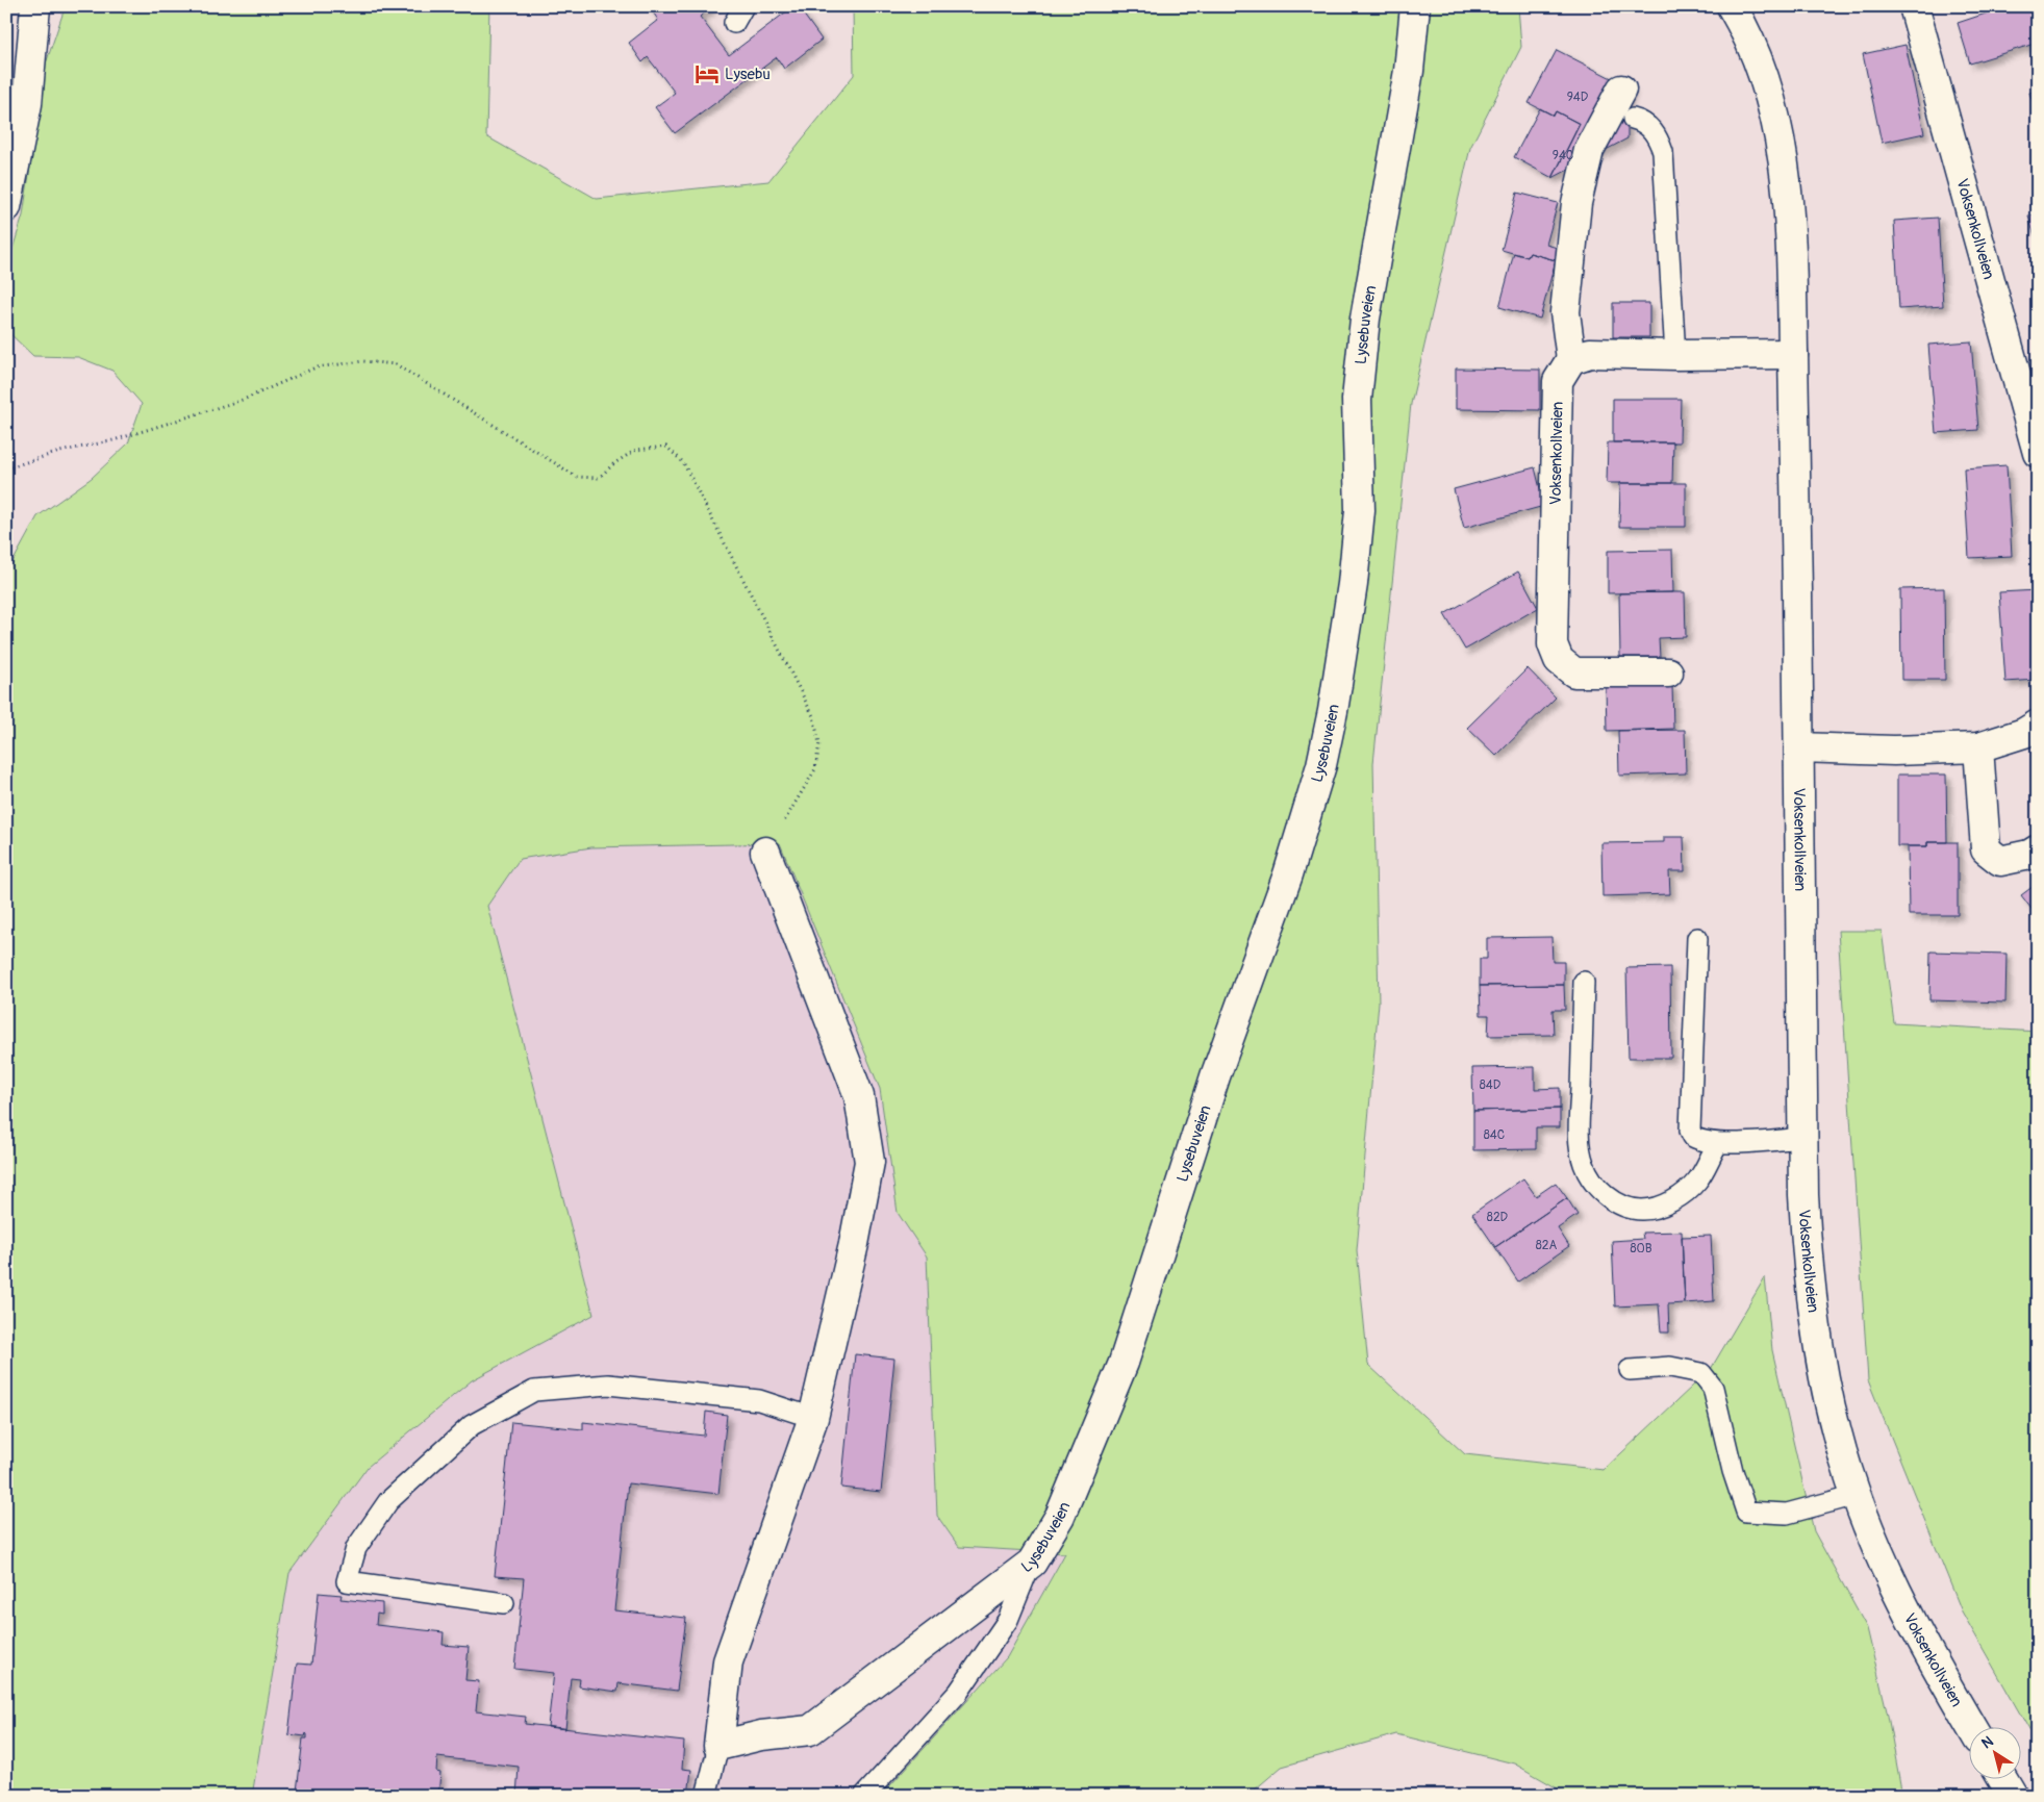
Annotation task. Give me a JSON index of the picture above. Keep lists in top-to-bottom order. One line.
{"streets":{"street":["Voksenkollveien","Lysebuveien"]},"places":{"hotel":["Lysebu"]},"house_numbers":["94D","94C","84D","84C","82D","82A","80B"],"north":"top left"}
